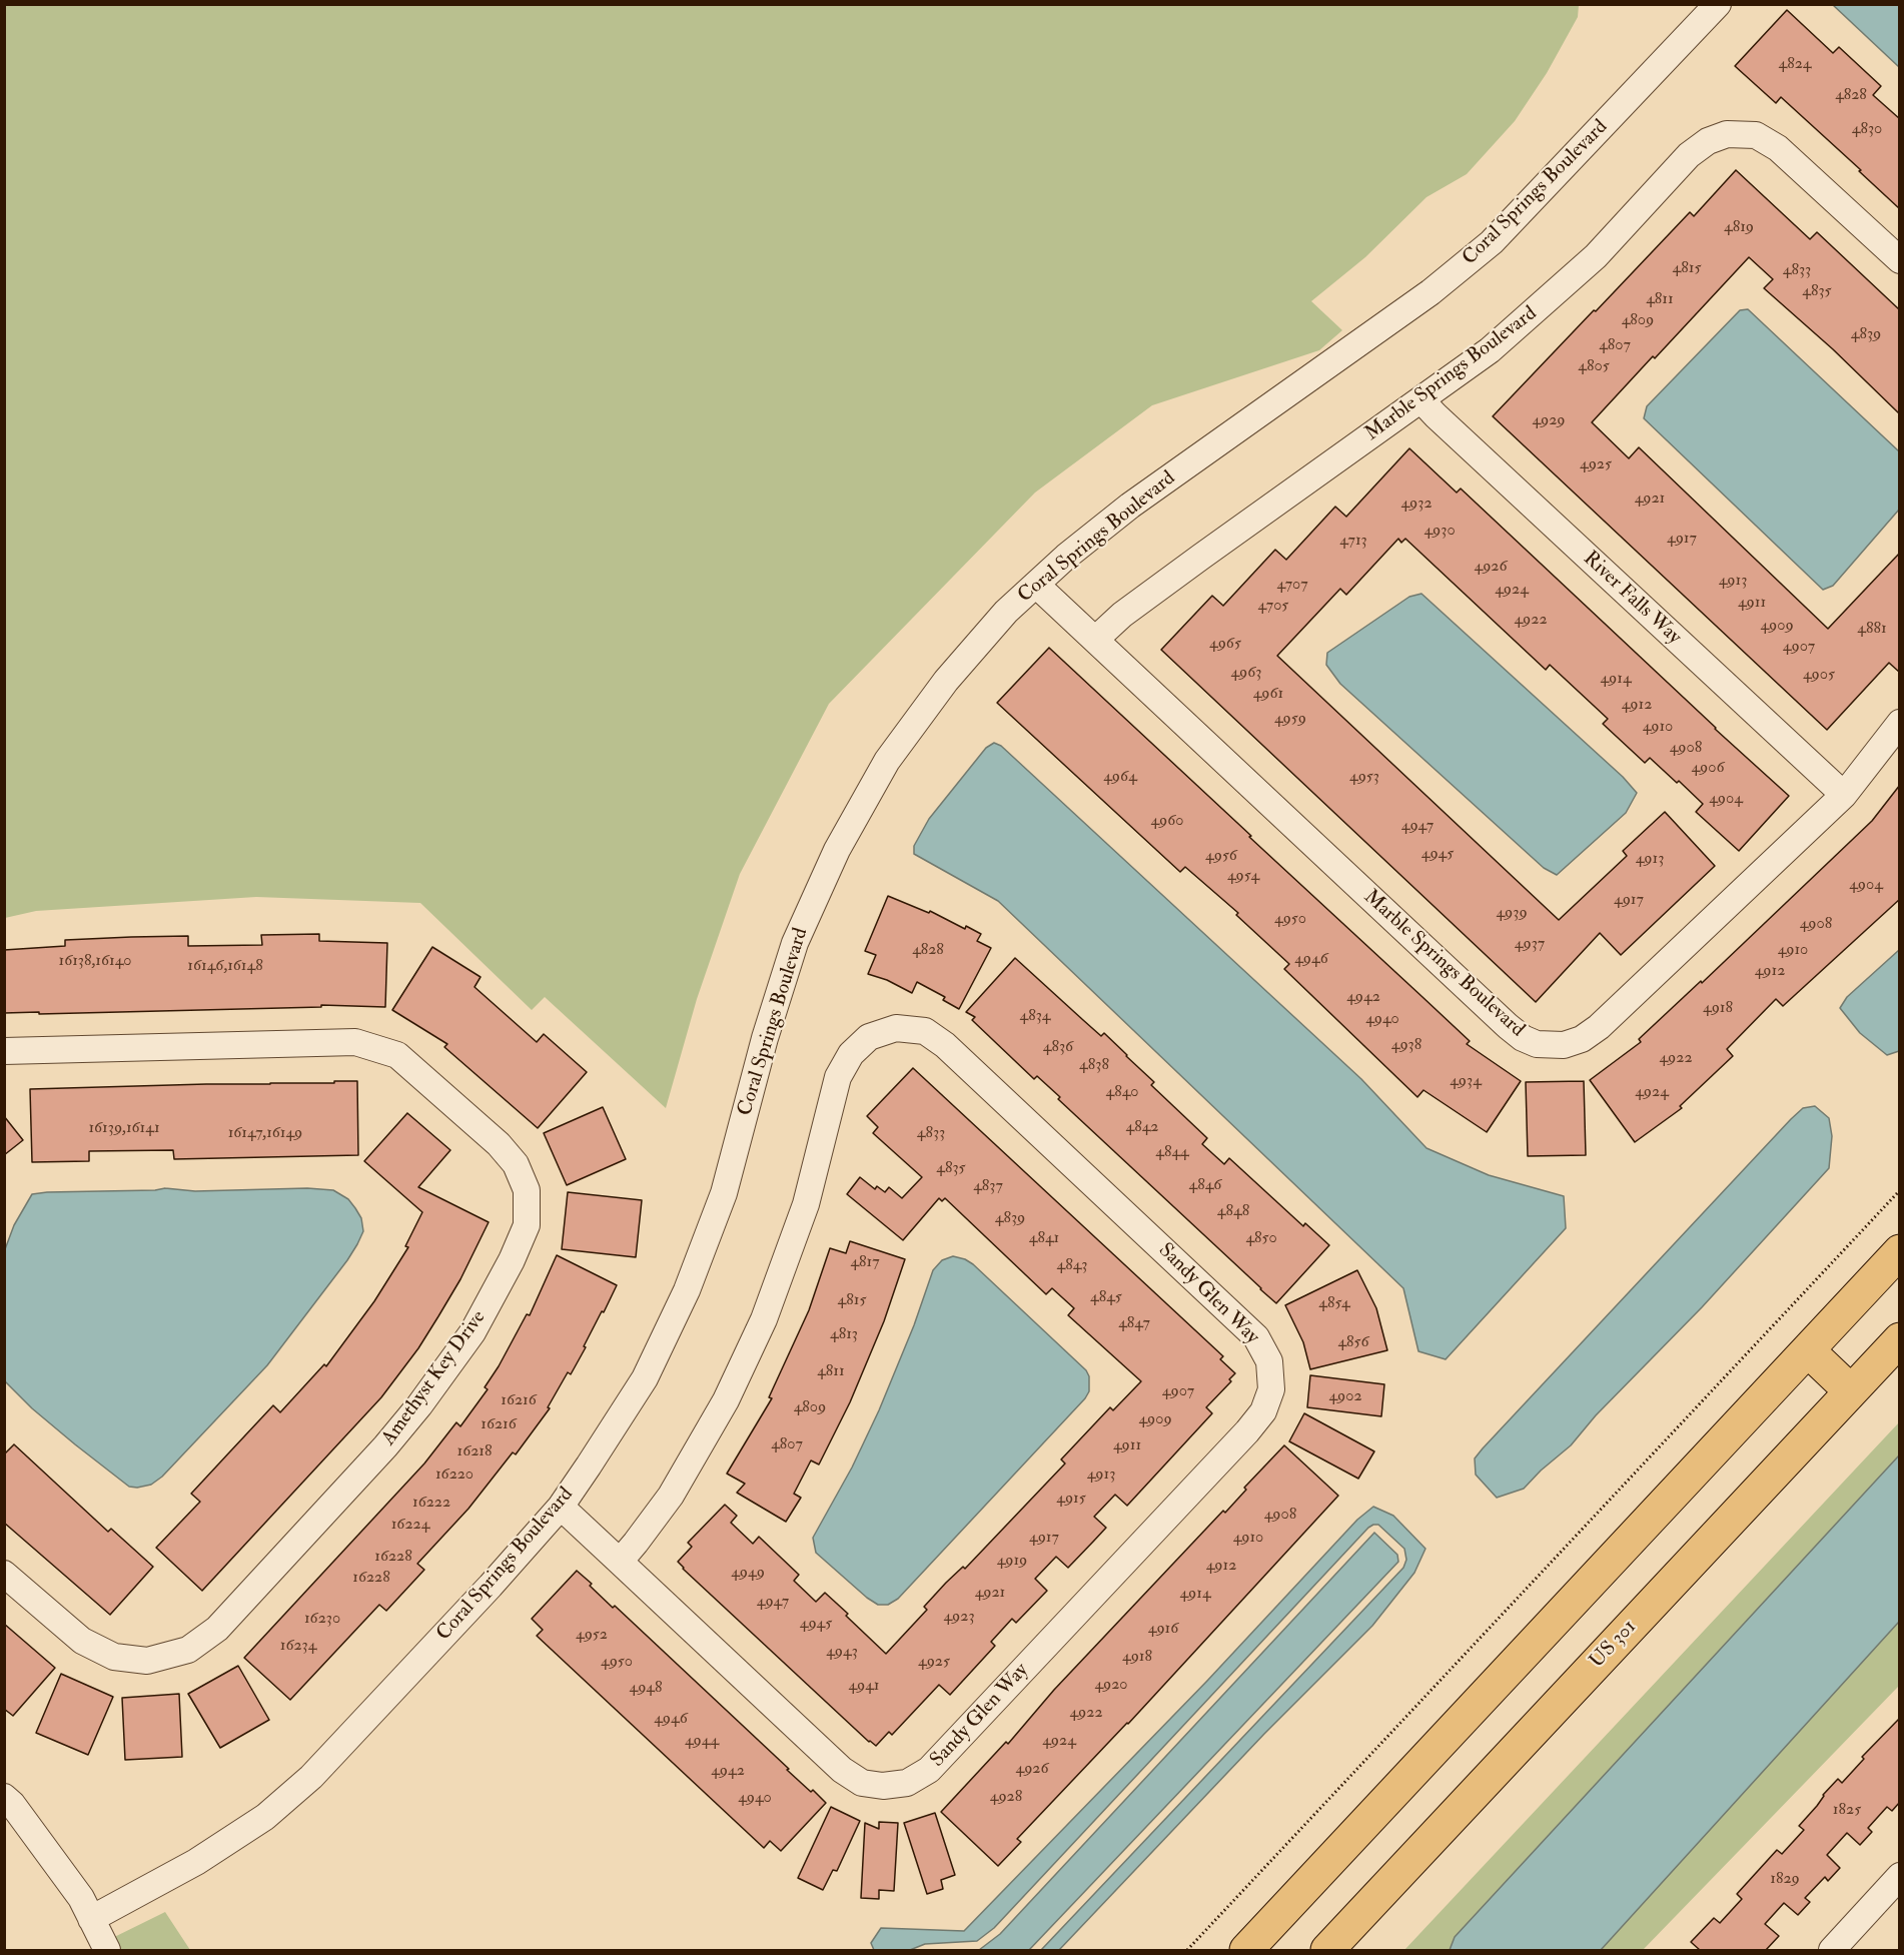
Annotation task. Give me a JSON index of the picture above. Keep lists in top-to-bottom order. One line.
{"streets":{"main road":["US 301"],"street":["Coral Springs Boulevard","Marble Springs Boulevard","River Falls Way","Sandy Glen Way","Amethyst Key Drive"]},"crossings":[["Coral Springs Boulevard","Marble Springs Boulevard"],["Coral Springs Boulevard","Sandy Glen Way"],["Marble Springs Boulevard","River Falls Way"]],"house_numbers":["4824","4828","4830","4819","4815","4833","4835","4811","4809","4839","4807","4805","4929","4925","4921","4932","4930","4917","4713","4926","4913","4707","4924","4911","4705","4922","4909","4881","4965","4907","4963","4905","4914","4961","4912","4959","4910","4908","4906","4964","4953","4904","4960","4947","4945","4956","4913","4954","4904","4917","4939","4950","4908","4937","4828","4910","4946","16138,16140","16146,16148","4912","4942","4918","4834","4940","4938","4836","4922","4838","4934","4840","4924","4842","16139,16141","16147,16149","4833","4844","4835","4846","4837","4848","4839","4841","4850","4817","4843","4845","4815","4854","4847","4813","4856","4811","4907","4902","16216","4809","4909","16216","4807","4911","16218","16220","4913","4915","16222","4908","16224","4917","4910","16228","4919","4912","4949","16228","4921","4914","4947","4923","16230","4945","4916","4952","16234","4943","4918","4950","4925","4920","4941","4948","4922","4946","4944","4924","4926","4942","4928","4940","1825","1829"]}
